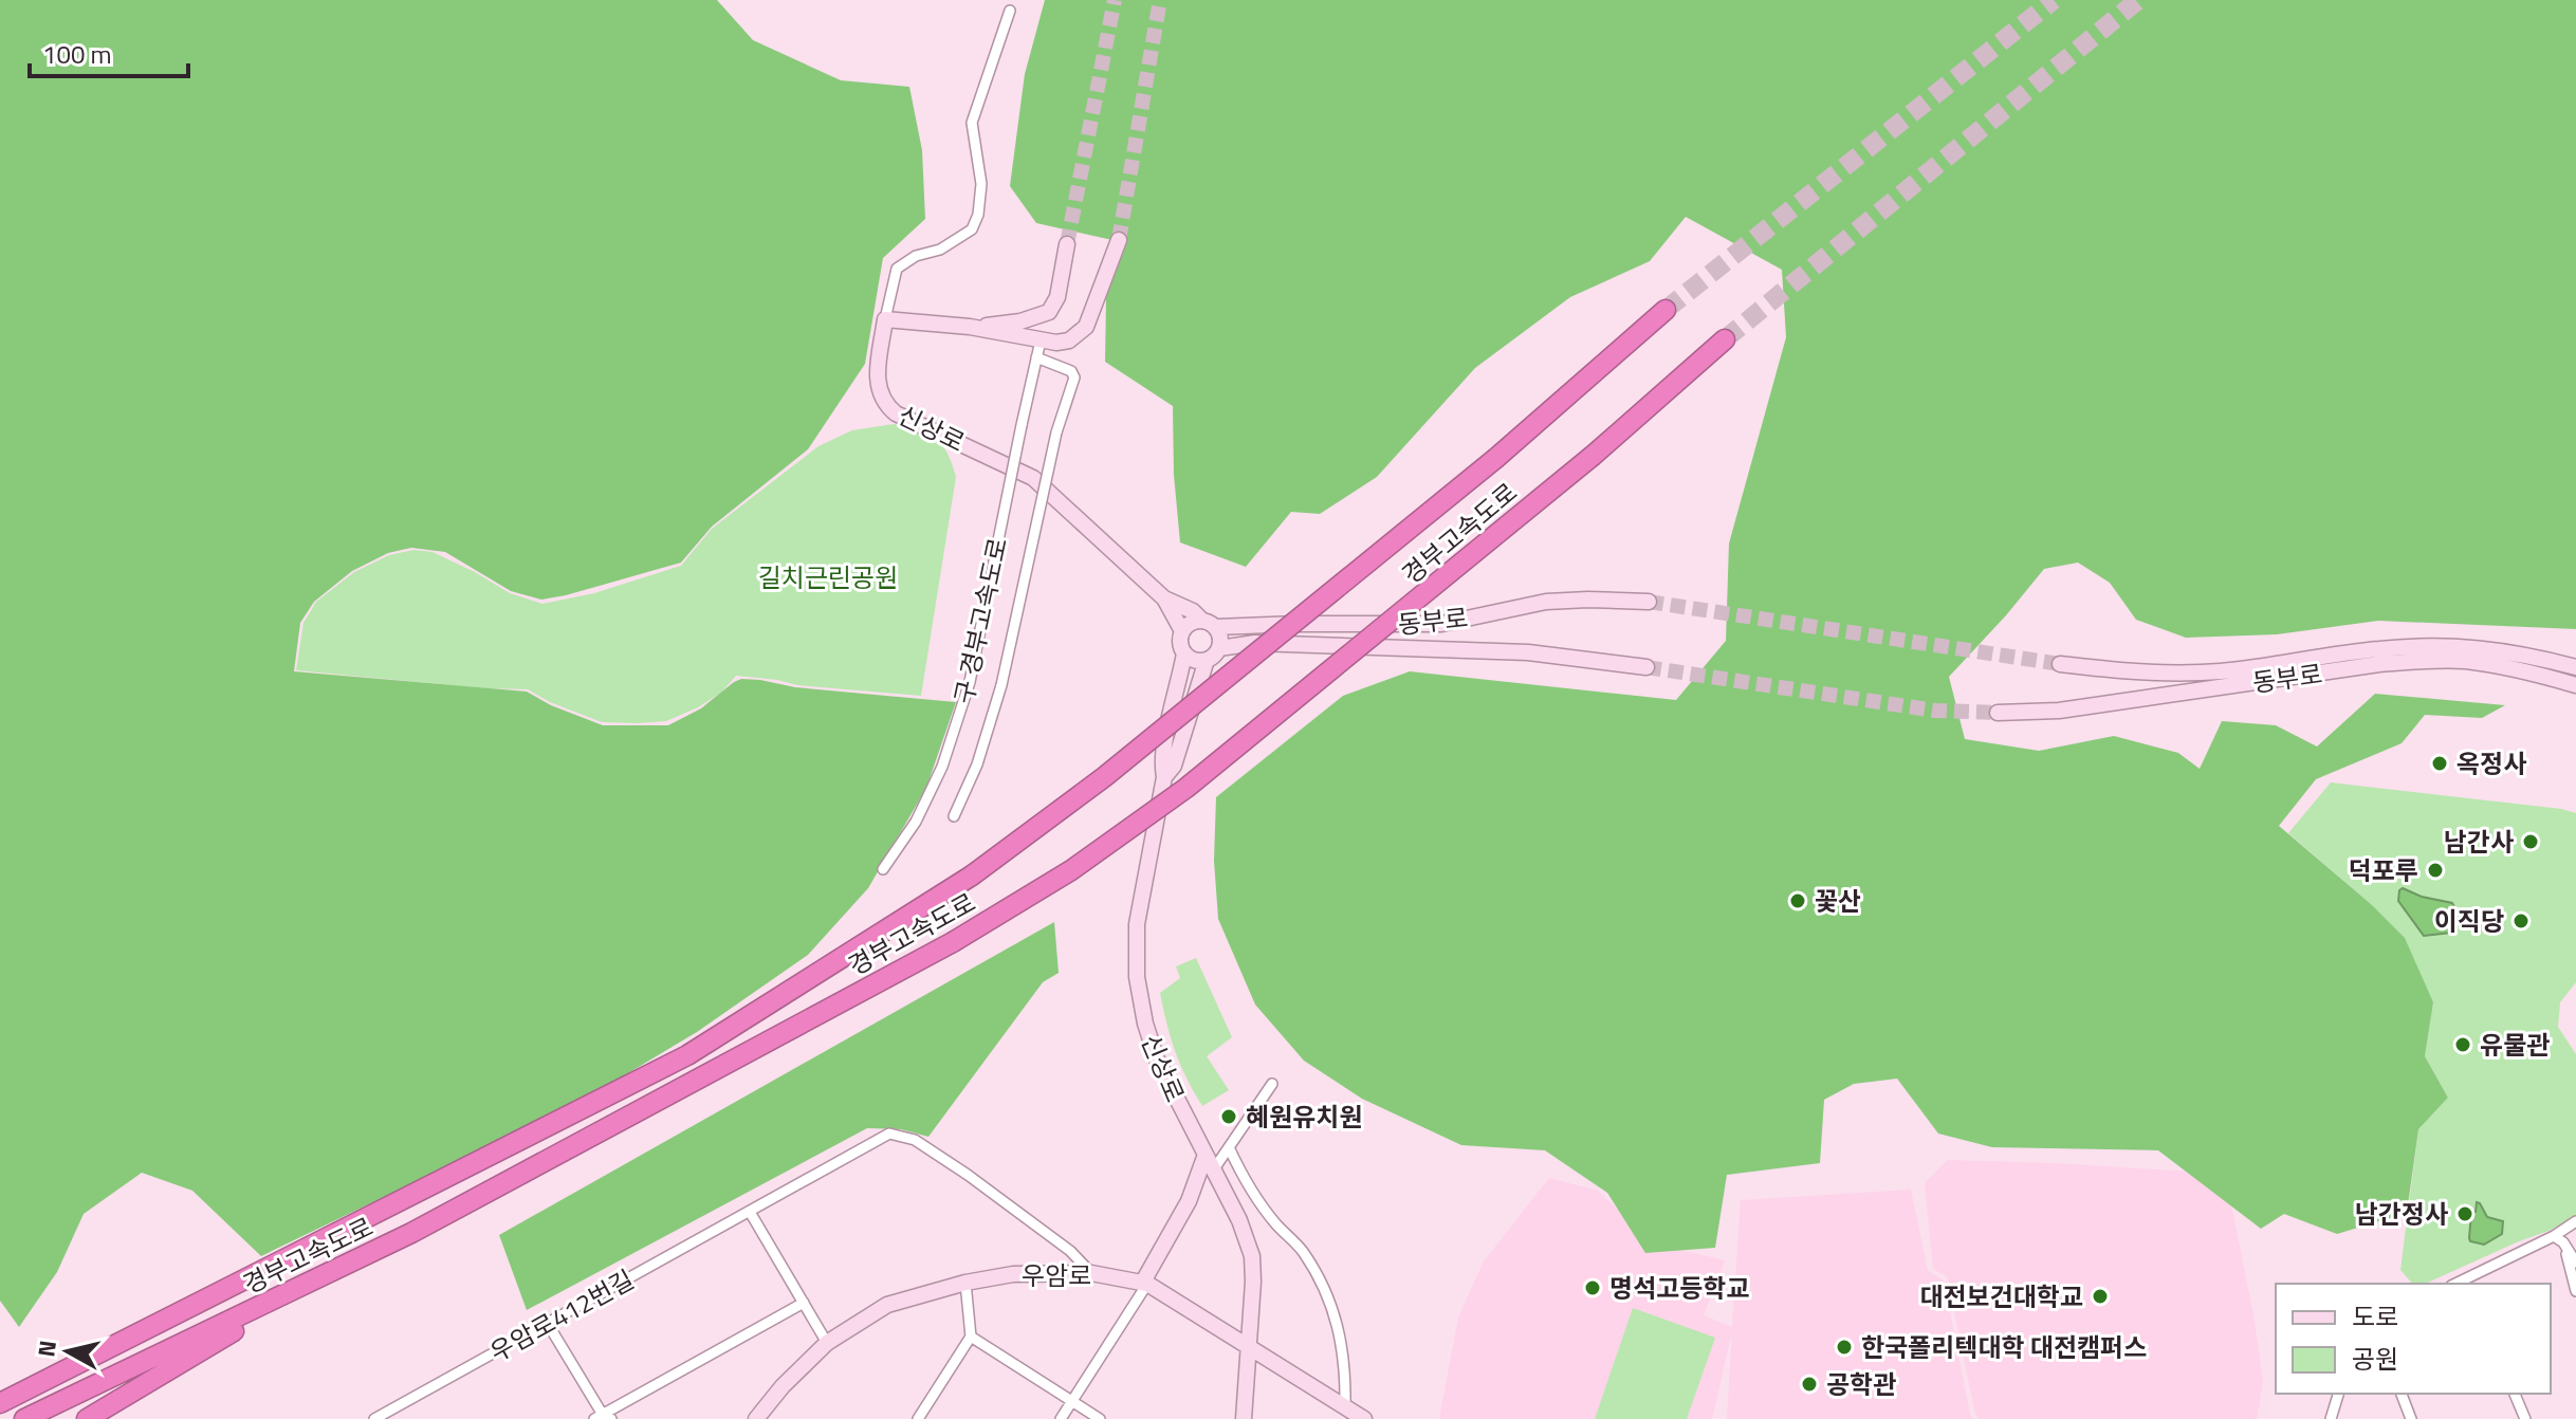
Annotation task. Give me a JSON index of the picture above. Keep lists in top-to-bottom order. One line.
{"streets":{"highway":["경부고속도로"],"main road":["신상로","동부로","우암로"],"street":["구 경부고속도로","우암로412번길"]},"crossings":[["신상로","우암로"],["우암로","우암로412번길"]],"parks":["길치근린공원"],"places":["옥정사","남간사","덕포루","꽃산","이직당","유물관","혜원유치원","남간정사","명석고등학교","대전보건대학교","한국폴리텍대학 대전캠퍼스","공학관"],"legend":["도로","공원"],"scale_bar":"100 m","north":"left"}
